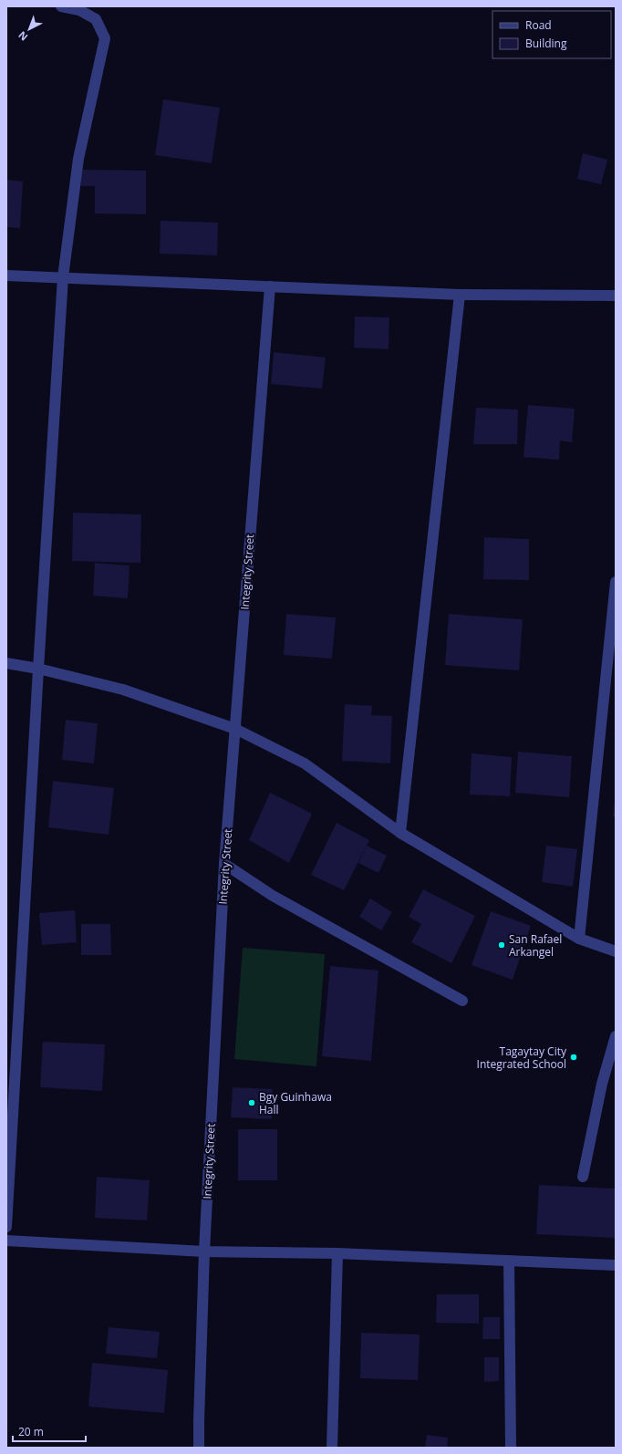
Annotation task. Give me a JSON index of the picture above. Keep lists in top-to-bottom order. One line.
{"streets":{"street":["Integrity Street"]},"places":["San Rafael Arkangel","Tagaytay City Integrated School","Bgy Guinhawa Hall"],"legend":["Road","Building"],"scale_bar":"20 m","north":"bottom left"}
